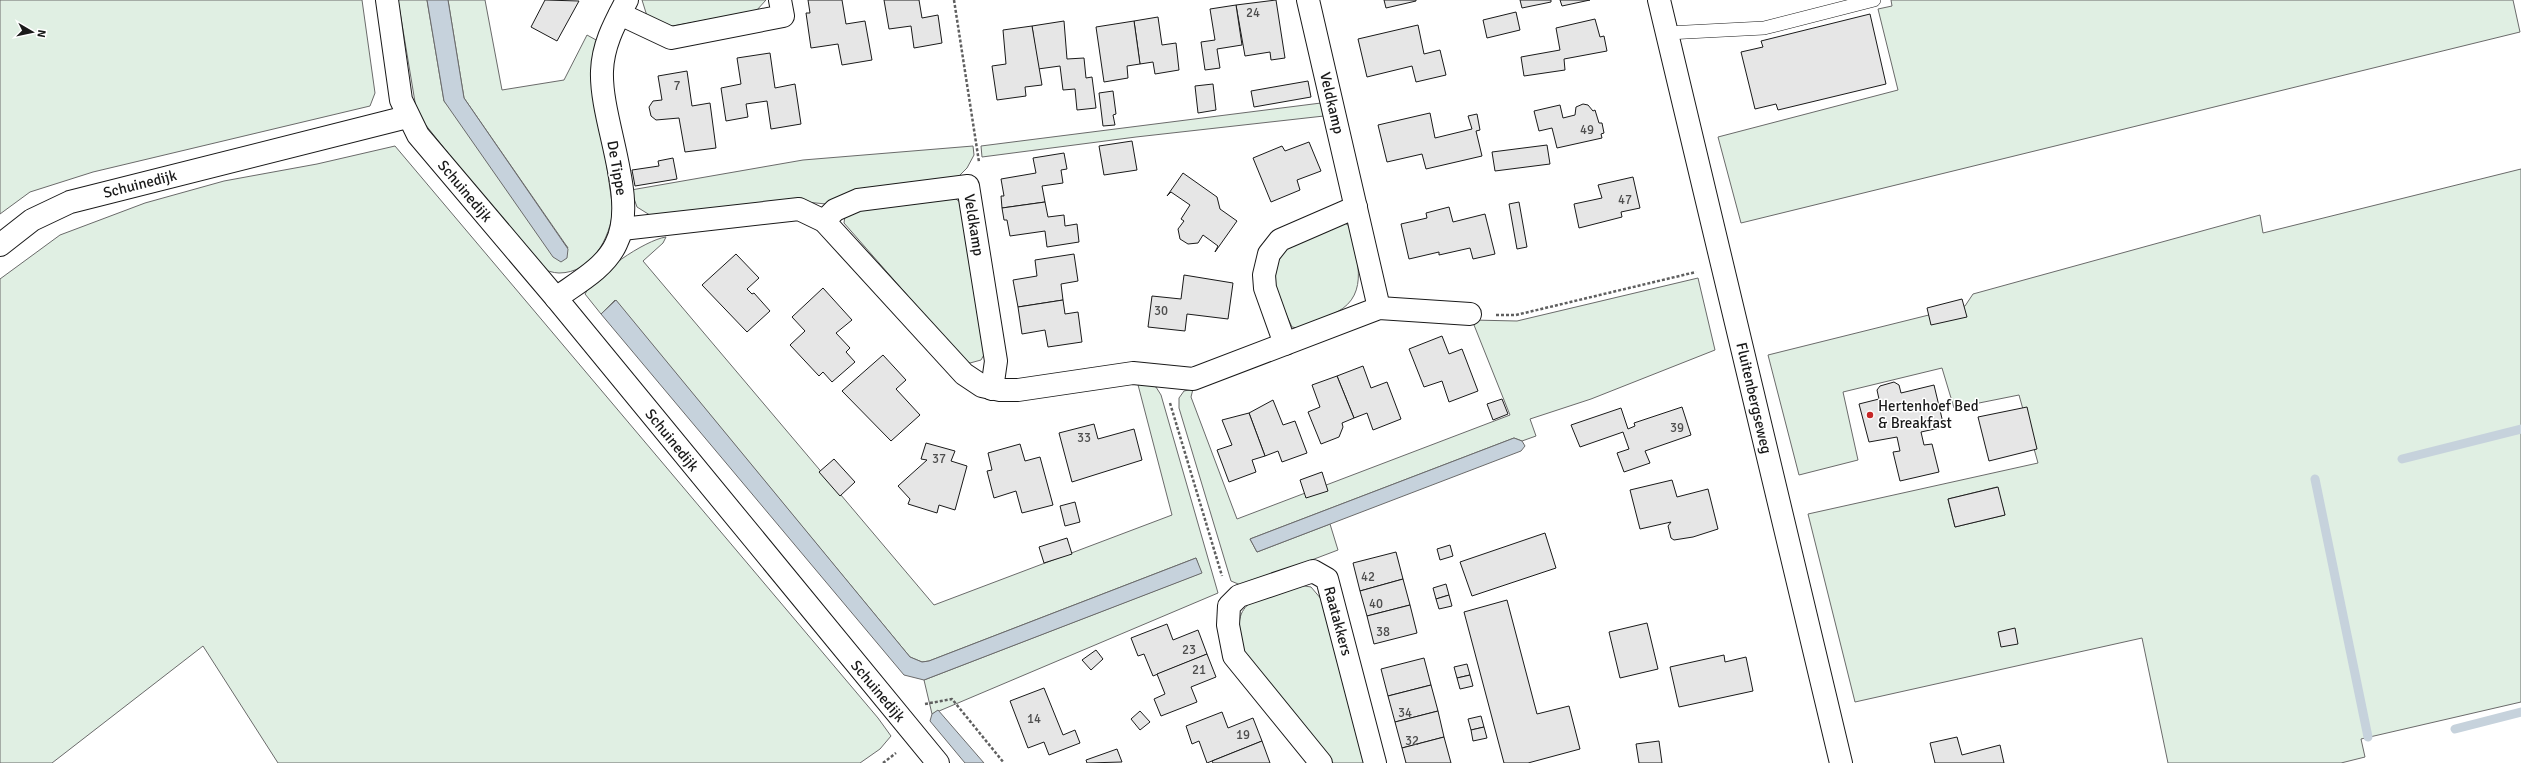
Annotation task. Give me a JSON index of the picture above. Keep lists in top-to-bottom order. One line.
{"streets":{"street":["Veldkamp","De Tippe","Schuinedijk","Fluitenbergseweg","Raatakkers"]},"crossings":[["De Tippe","Schuinedijk"]],"places":["Hertenhoef Bed & Breakfast"],"house_numbers":["24","7","49","47","30","39","33","37","42","40","38","23","21","34","14","19","32"],"north":"right"}
